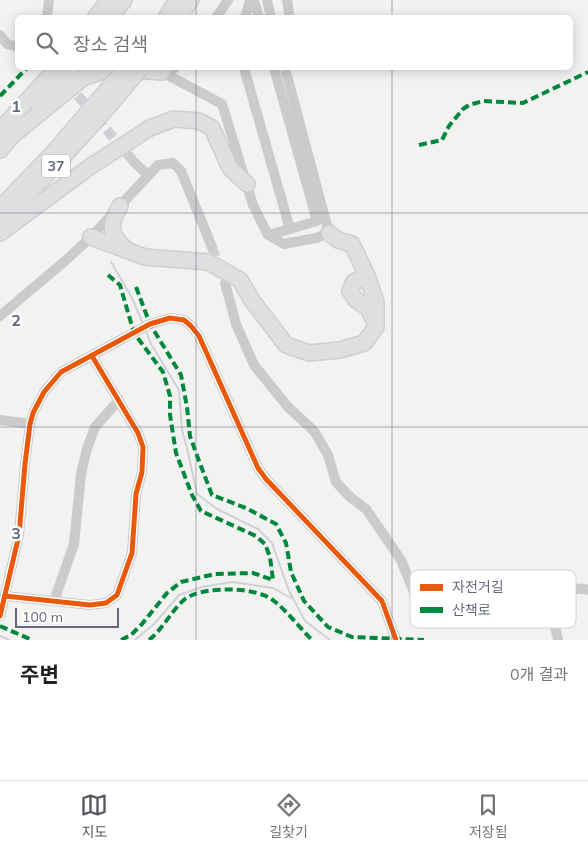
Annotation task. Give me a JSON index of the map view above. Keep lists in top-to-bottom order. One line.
{"streets":{"highway":["37"]},"legend":["자전거길","산책로"],"scale_bar":"100 m","page":{"search":"장소 검색","scale":"100 m","heading":["주변","0개 결과"],"nav":["지도","길찾기","저장됨"]},"grid":{"rows":["1","2","3"]}}
